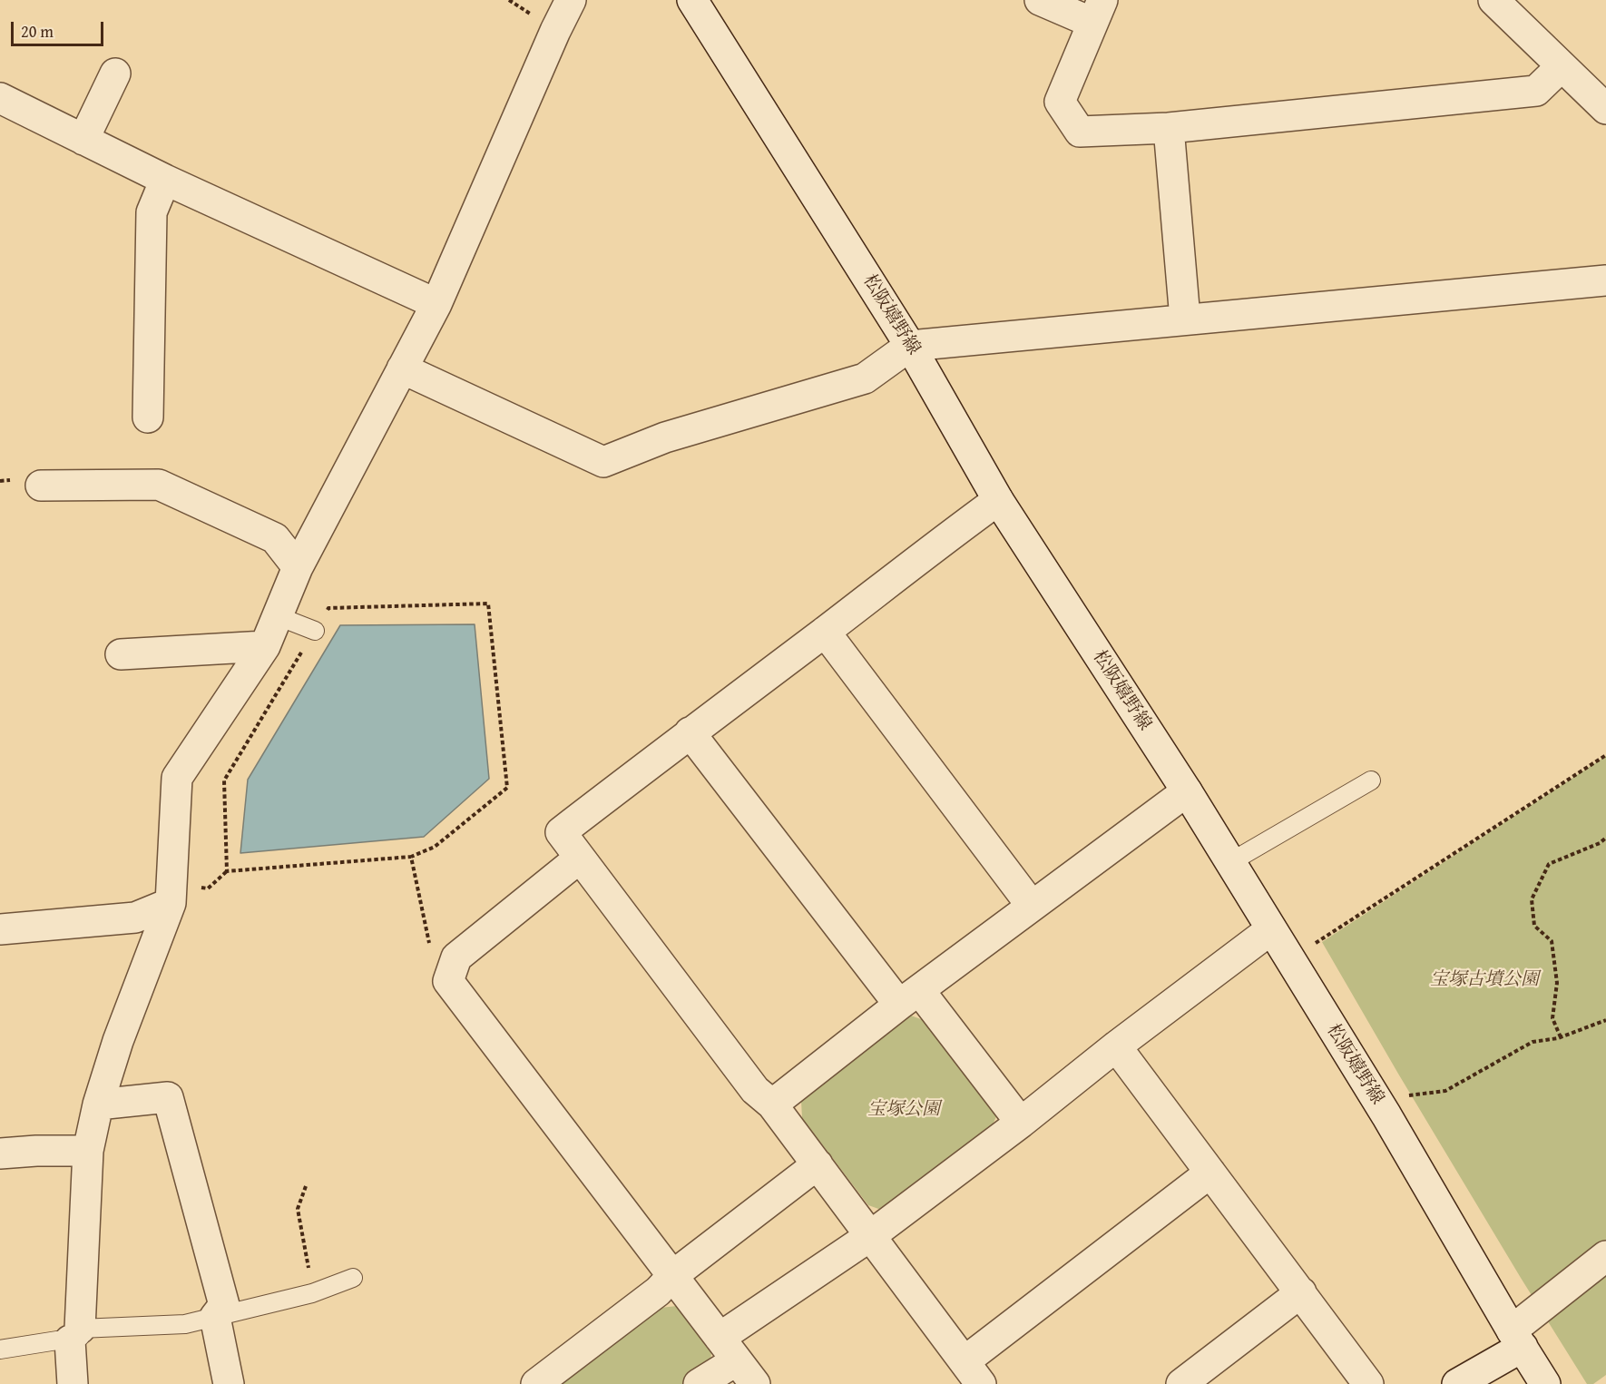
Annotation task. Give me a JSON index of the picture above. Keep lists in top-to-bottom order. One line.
{"streets":{"street":["松阪嬉野線"]},"parks":["宝塚古墳公園","宝塚公園"],"scale_bar":"20 m"}
